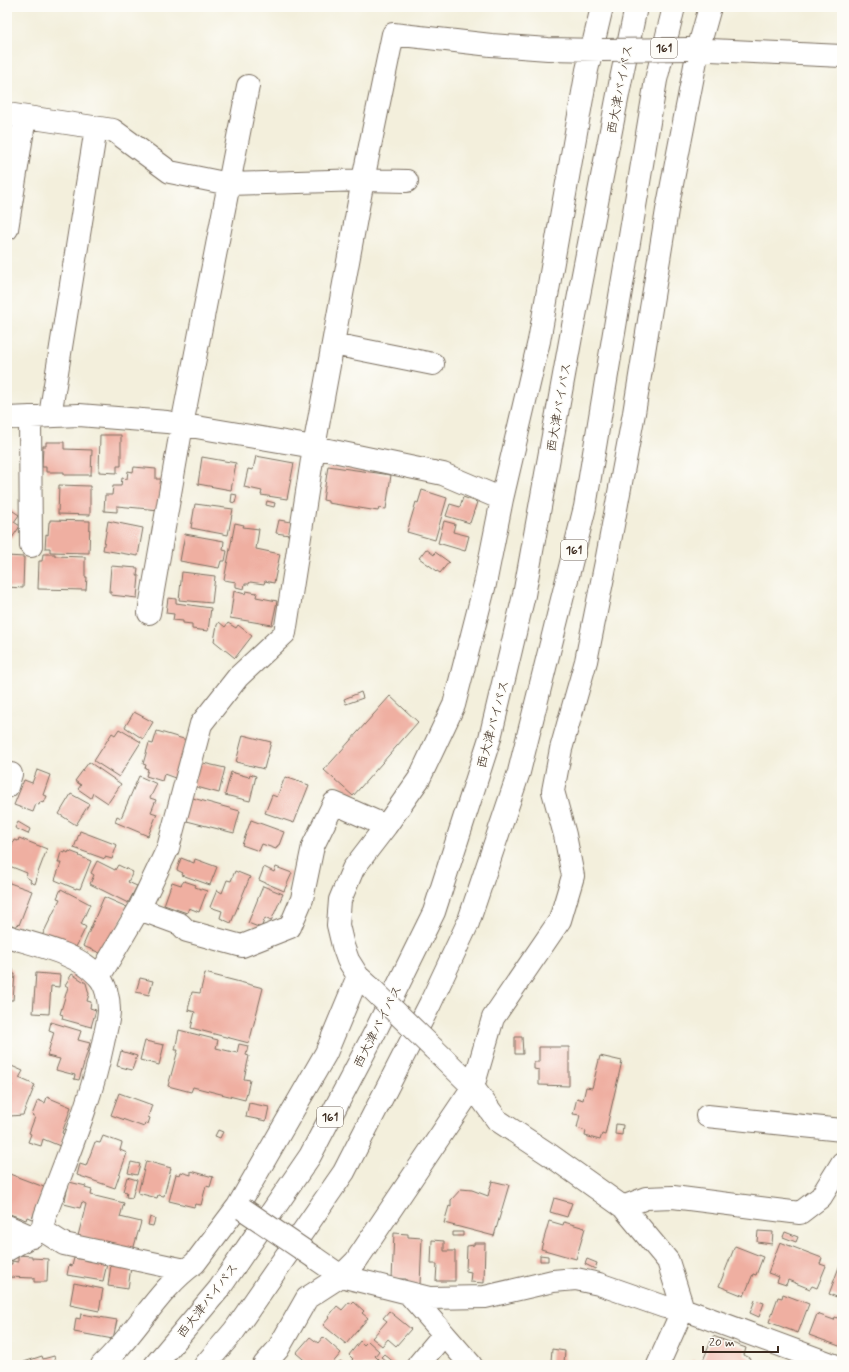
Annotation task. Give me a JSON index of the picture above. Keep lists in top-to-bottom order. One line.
{"streets":{"main road":["161","西大津バイパス"]},"scale_bar":"20 m"}
